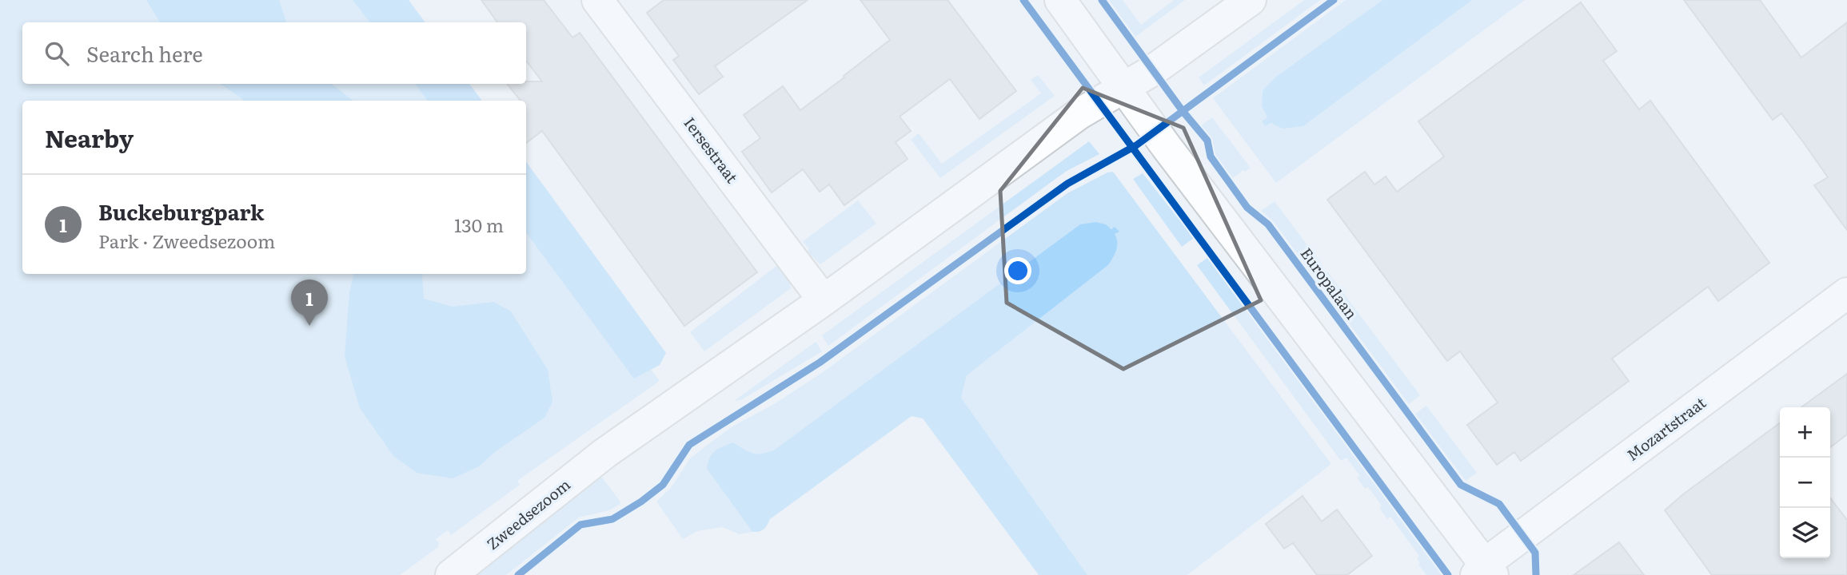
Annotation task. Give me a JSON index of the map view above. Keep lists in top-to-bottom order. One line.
{"streets":{"street":["Iersestraat","Mozartstraat","Zweedsezoom"],"cycle path":["Europalaan"]},"crossings":[["Iersestraat","Zweedsezoom"]],"page":{"search":"Search here","heading":"Nearby","list":[{"mark":"1","name":"Buckeburgpark","note":"Park · Zweedsezoom","value":"130 m"}],"pins":"1","map_buttons":["+","−"]}}
